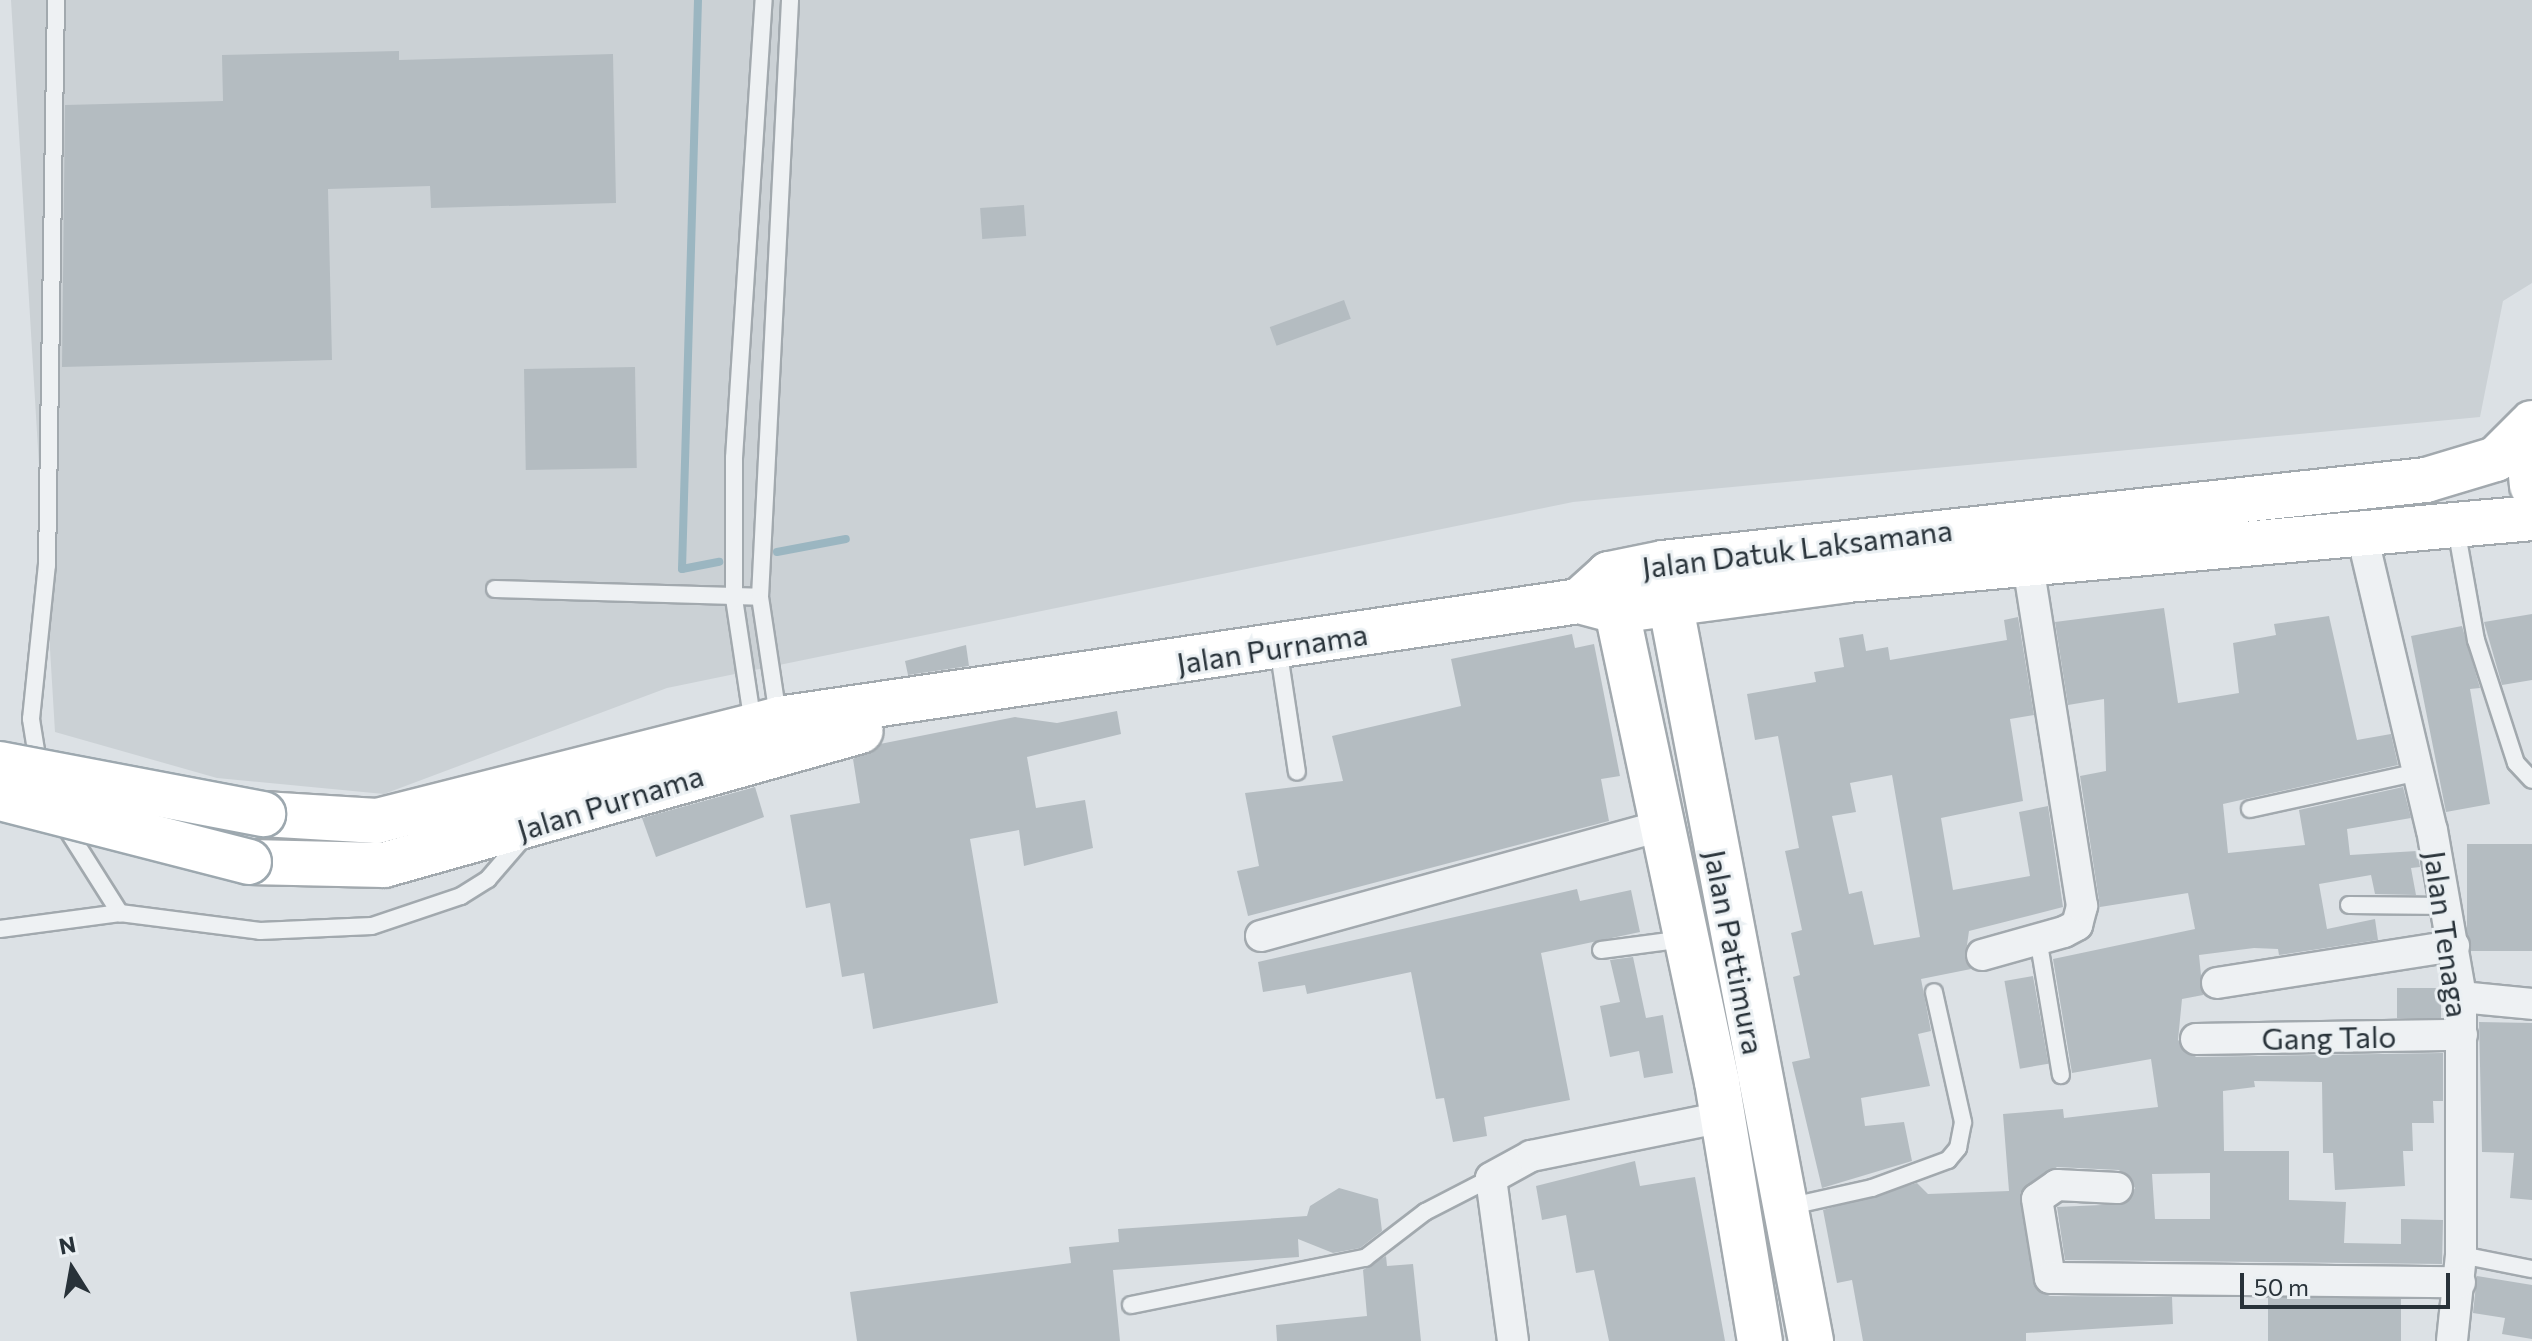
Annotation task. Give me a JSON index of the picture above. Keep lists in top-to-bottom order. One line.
{"streets":{"main road":["Jalan Datuk Laksamana","Jalan Purnama","Jalan Pattimura"],"street":["Jalan Tenaga","Gang Talo"]},"crossings":[["Jalan Datuk Laksamana","Jalan Purnama"],["Jalan Datuk Laksamana","Jalan Tenaga"],["Jalan Datuk Laksamana","Jalan Pattimura"],["Jalan Purnama","Jalan Pattimura"],["Jalan Tenaga","Gang Talo"]],"scale_bar":"50 m","north":"top"}
